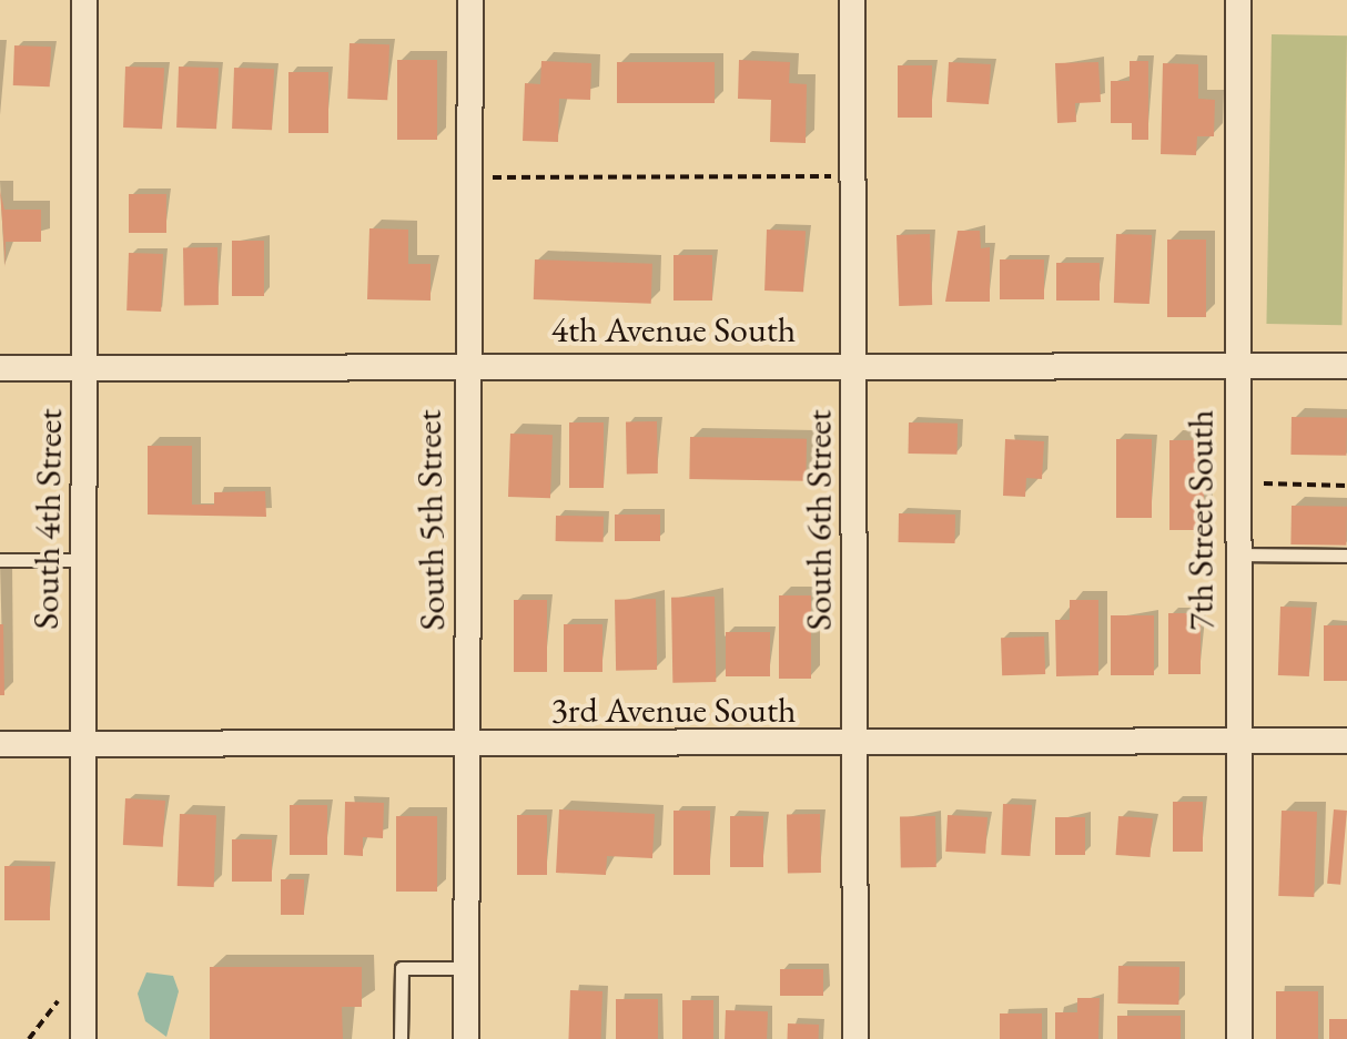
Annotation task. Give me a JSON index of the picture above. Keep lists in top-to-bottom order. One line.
{"streets":{"street":["4th Avenue South","South 4th Street","South 5th Street","South 6th Street","7th Street South","3rd Avenue South"]},"crossings":[["4th Avenue South","South 4th Street"],["4th Avenue South","South 5th Street"],["4th Avenue South","South 6th Street"],["4th Avenue South","7th Street South"],["South 4th Street","3rd Avenue South"],["South 5th Street","3rd Avenue South"],["South 6th Street","3rd Avenue South"],["7th Street South","3rd Avenue South"]]}
